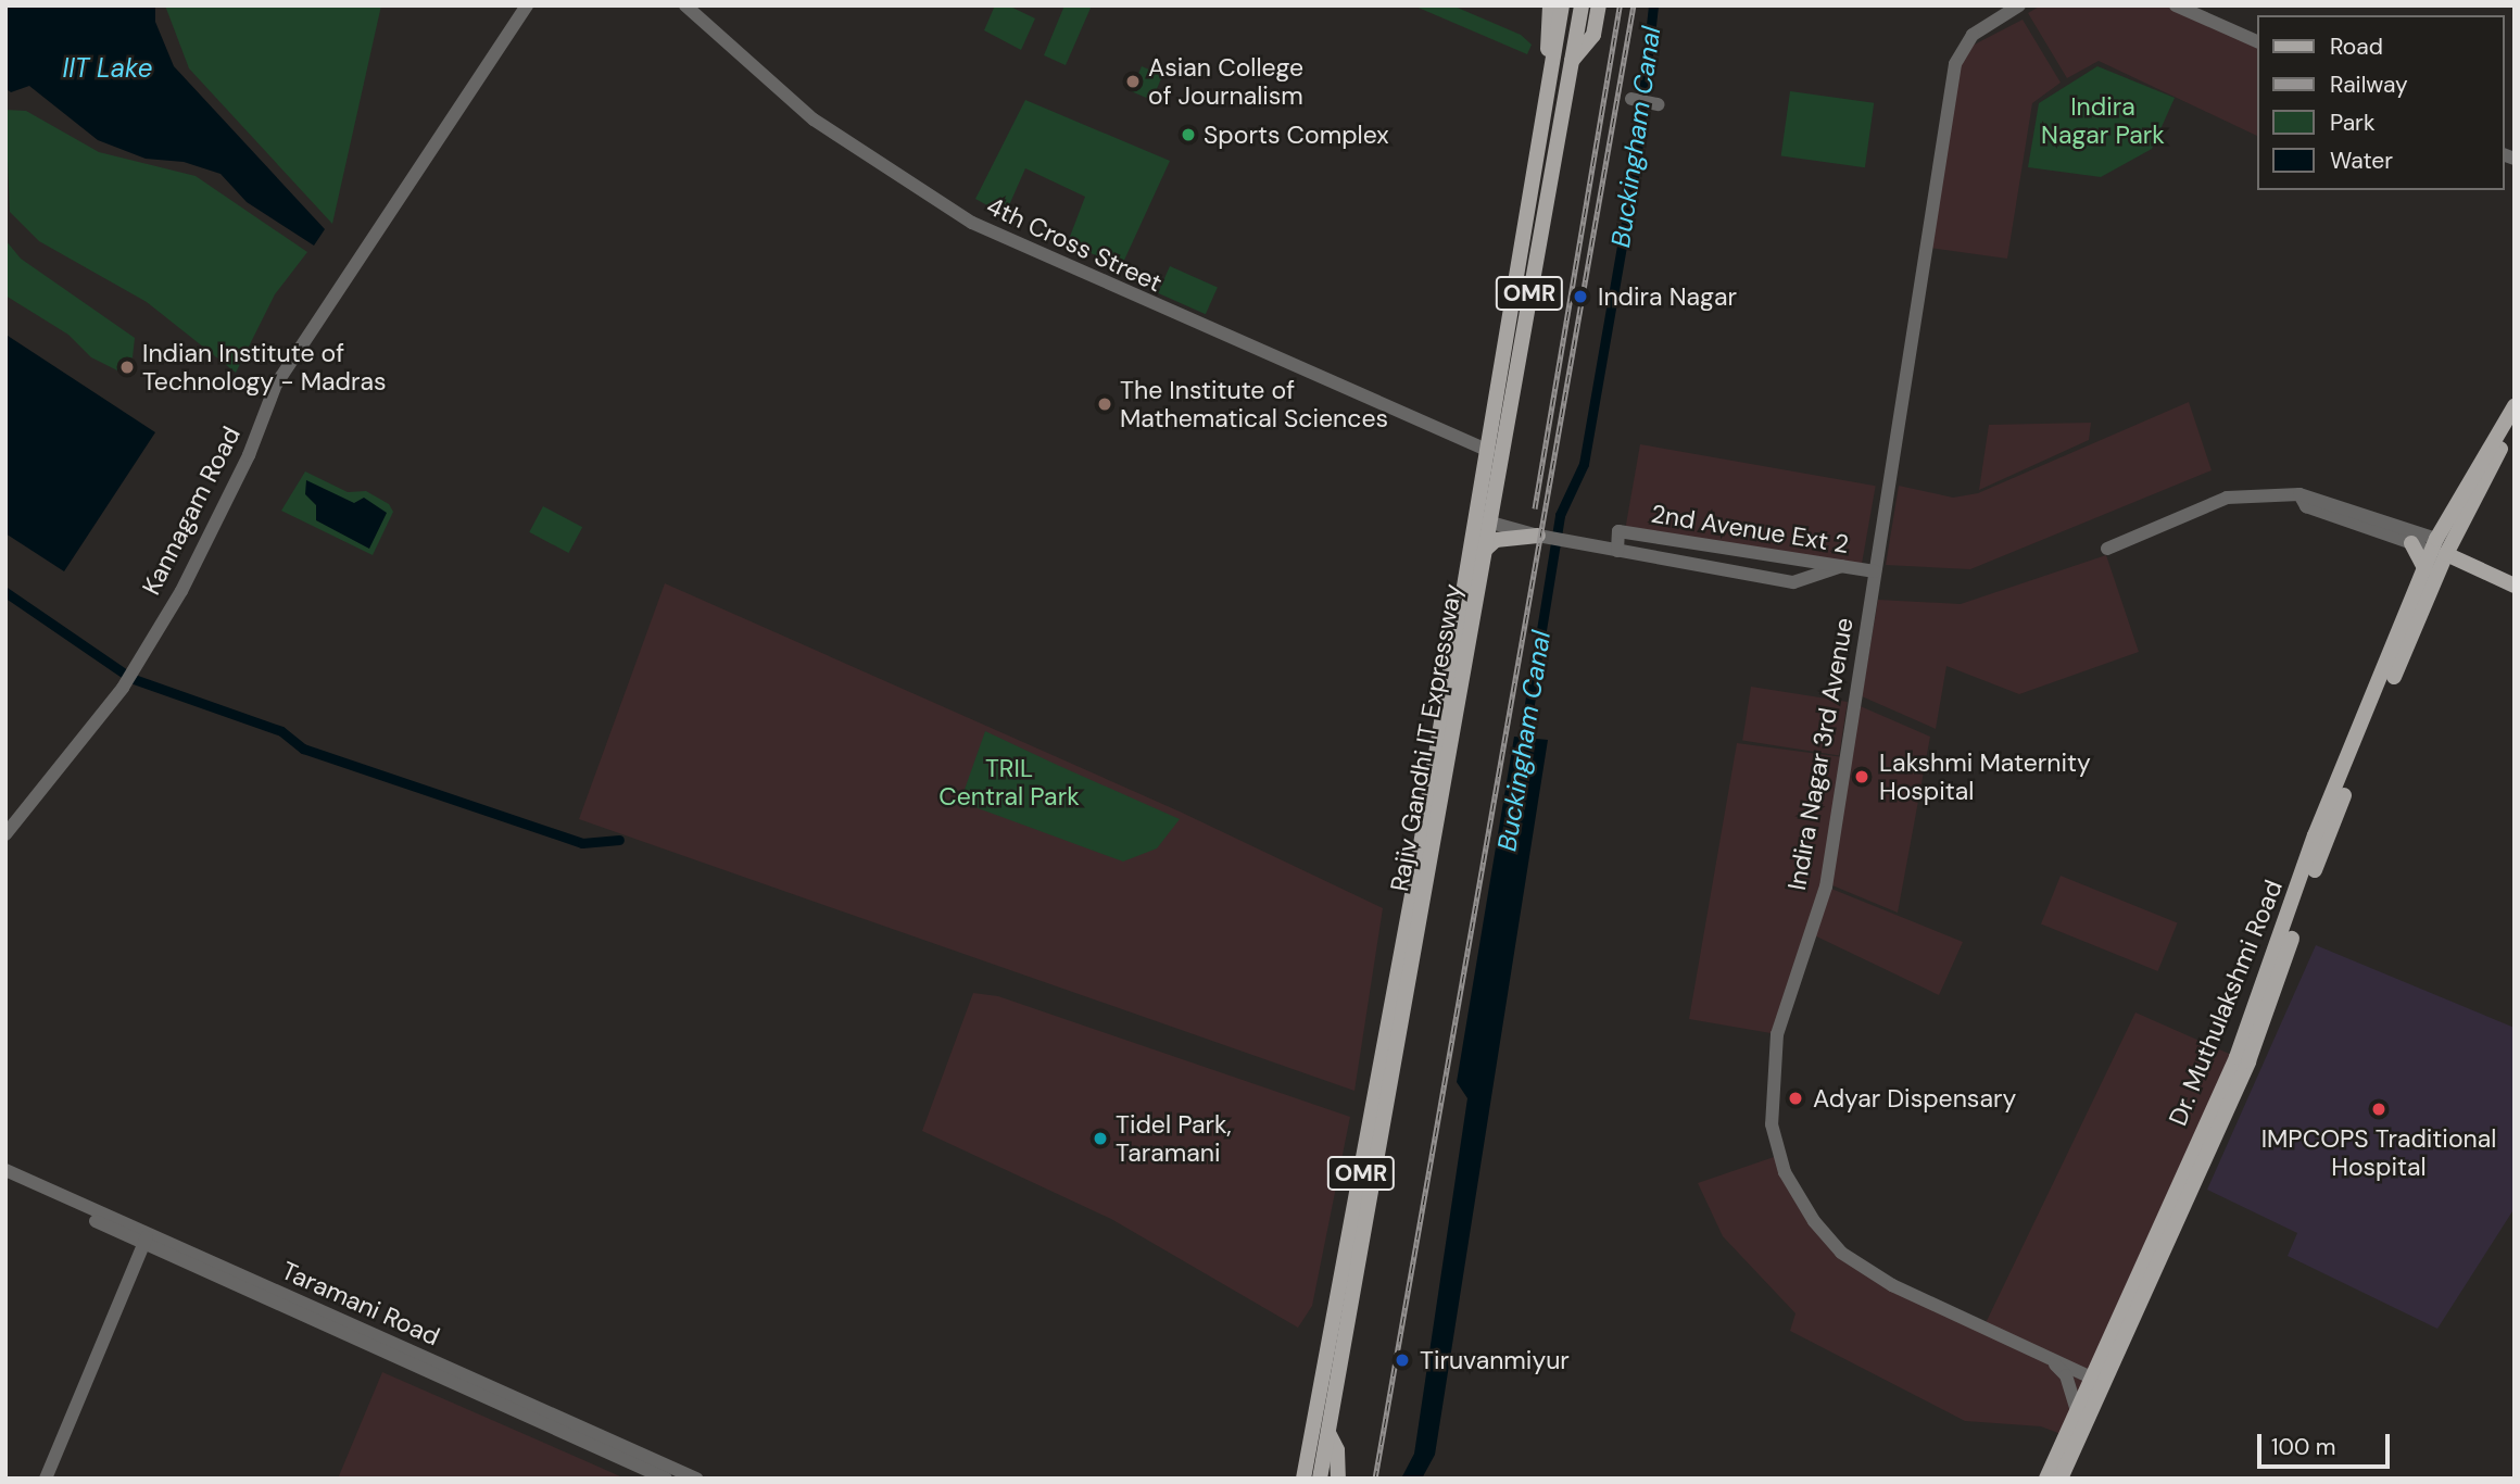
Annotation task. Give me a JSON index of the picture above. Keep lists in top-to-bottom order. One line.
{"streets":{"main road":["OMR","Rajiv Gandhi IT Expressway","Dr. Muthulakshmi Road"],"street":["4th Cross Street","Kannagam Road","2nd Avenue Ext 2","Indira Nagar 3rd Avenue","Taramani Road"]},"crossings":[["4th Cross Street","Rajiv Gandhi IT Expressway"],["2nd Avenue Ext 2","Indira Nagar 3rd Avenue"],["Indira Nagar 3rd Avenue","Dr. Muthulakshmi Road"]],"water":["IIT Lake","Buckingham Canal"],"parks":["Indira Nagar Park","TRIL Central Park"],"places":["Asian College of Journalism","Sports Complex","Indira Nagar","Indian Institute of Technology - Madras","The Institute of Mathematical Sciences","Lakshmi Maternity Hospital","Adyar Dispensary","IMPCOPS Traditional Hospital","Tidel Park, Taramani","Tiruvanmiyur"],"legend":["Road","Railway","Park","Water"],"scale_bar":"100 m"}
